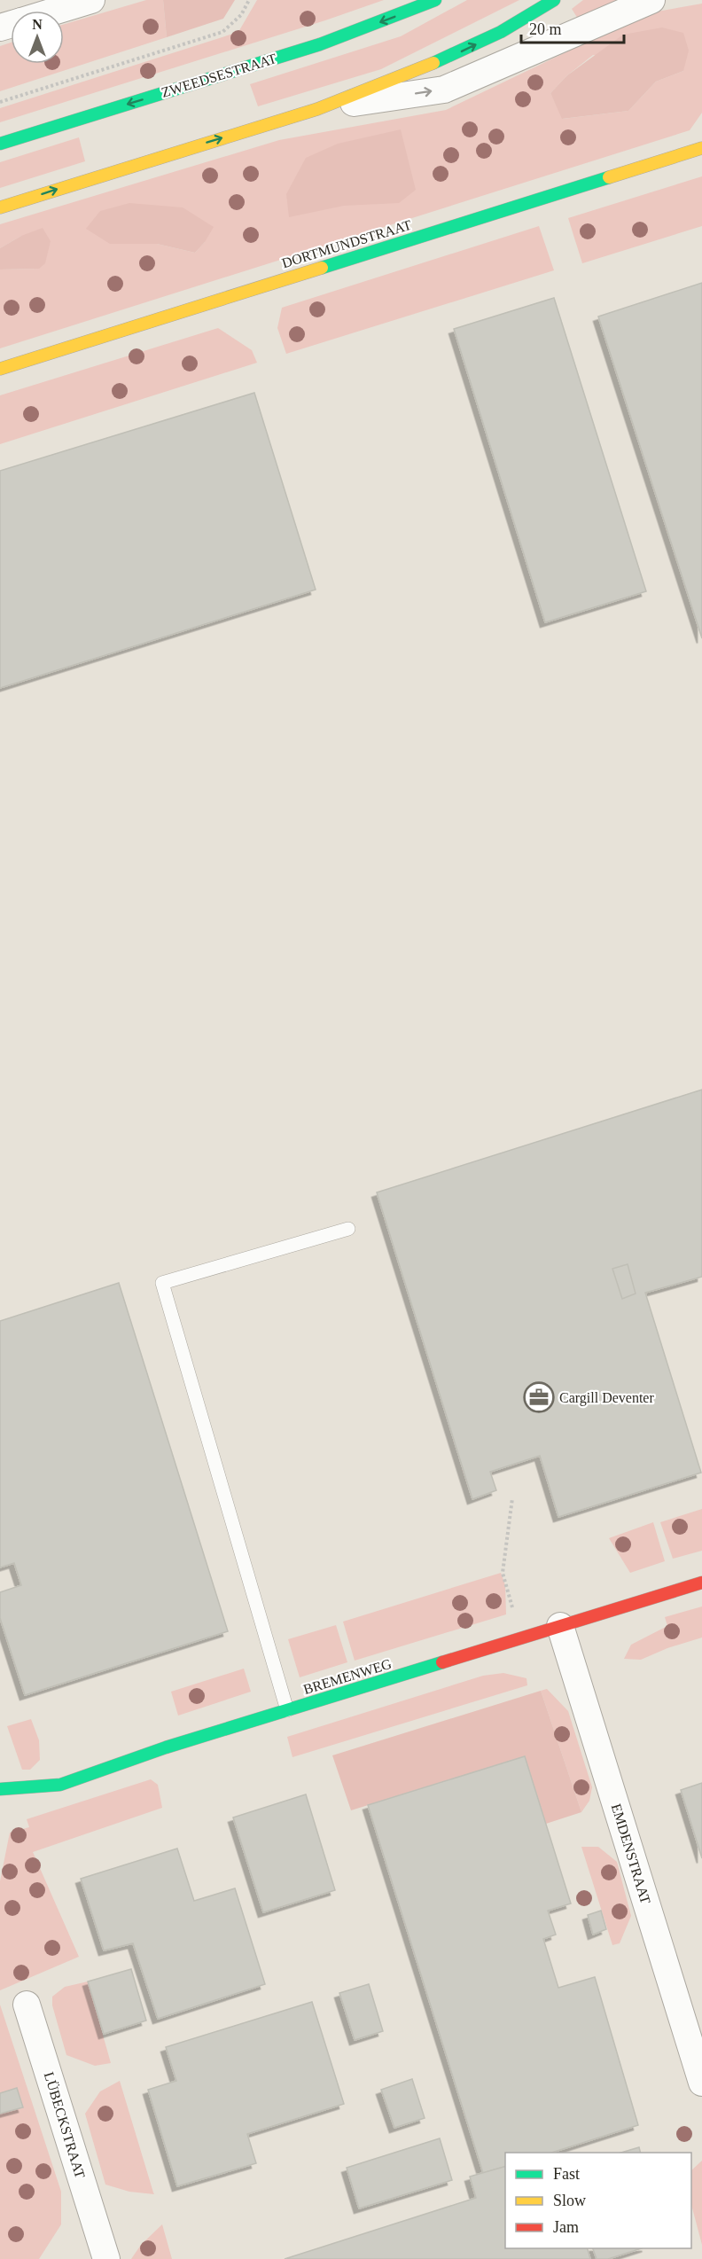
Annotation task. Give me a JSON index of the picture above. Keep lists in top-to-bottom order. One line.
{"streets":{"street":["ZWEEDSESTRAAT","DORTMUNDSTRAAT","BREMENWEG","EMDENSTRAAT","LÜBECKSTRAAT"]},"crossings":[["BREMENWEG","EMDENSTRAAT"]],"places":{"office":["Cargill Deventer"]},"legend":["Fast","Slow","Jam"],"scale_bar":"20 m","north":"top"}
